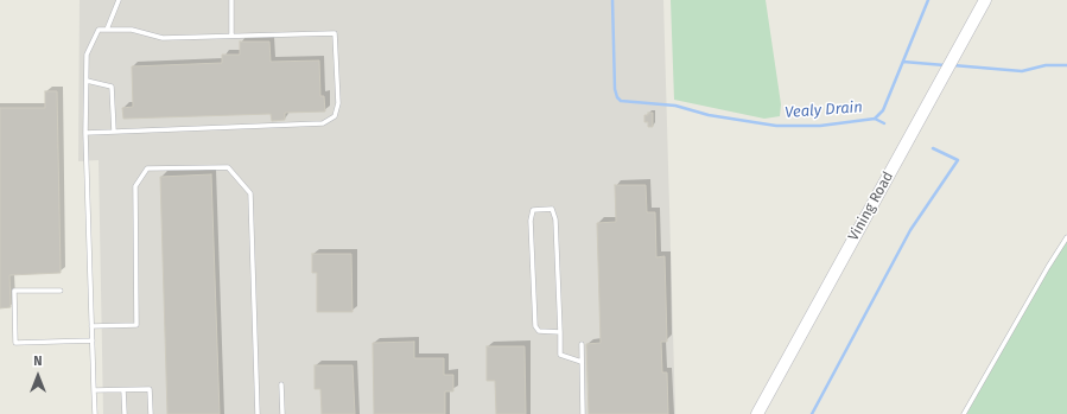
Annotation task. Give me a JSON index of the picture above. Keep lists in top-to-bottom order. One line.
{"streets":{"main road":["Vining Road"]},"water":["Vealy Drain"],"north":"top"}
